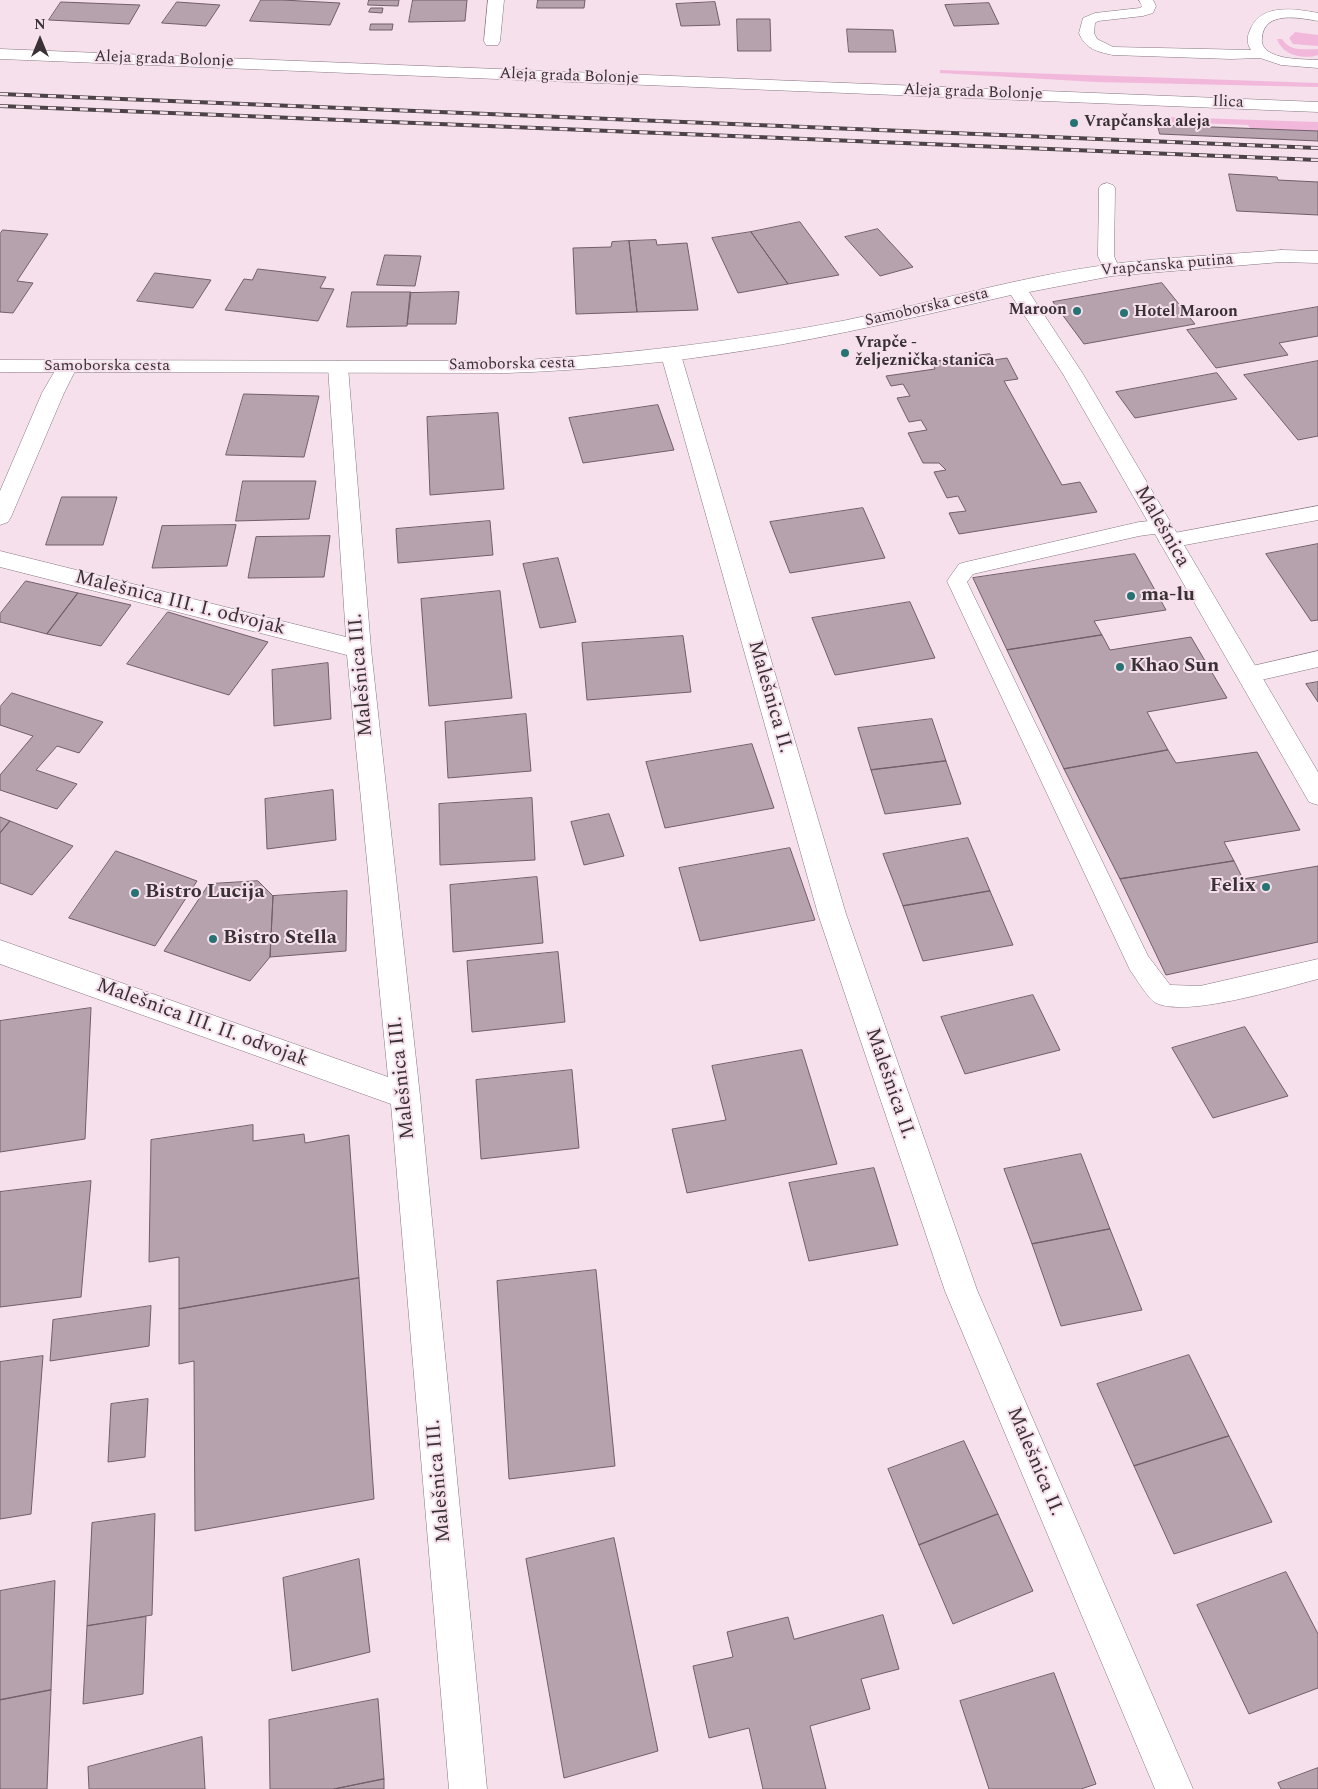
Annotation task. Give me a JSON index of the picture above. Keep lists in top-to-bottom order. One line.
{"streets":{"street":["Aleja grada Bolonje","Ilica","Vrapčanska putina","Samoborska cesta","Malešnica","Malešnica III. I. odvojak","Malešnica III.","Malešnica II.","Malešnica III. II. odvojak"]},"crossings":[["Aleja grada Bolonje","Ilica"],["Vrapčanska putina","Samoborska cesta"],["Vrapčanska putina","Malešnica"],["Samoborska cesta","Malešnica"],["Samoborska cesta","Malešnica III."],["Samoborska cesta","Malešnica II."],["Malešnica III. I. odvojak","Malešnica III."],["Malešnica III.","Malešnica III. II. odvojak"]],"places":["Vrapčanska aleja","Maroon","Hotel Maroon","Vrapče - željeznička stanica","ma-lu","Khao Sun","Felix","Bistro Lucija","Bistro Stella"],"north":"top"}
